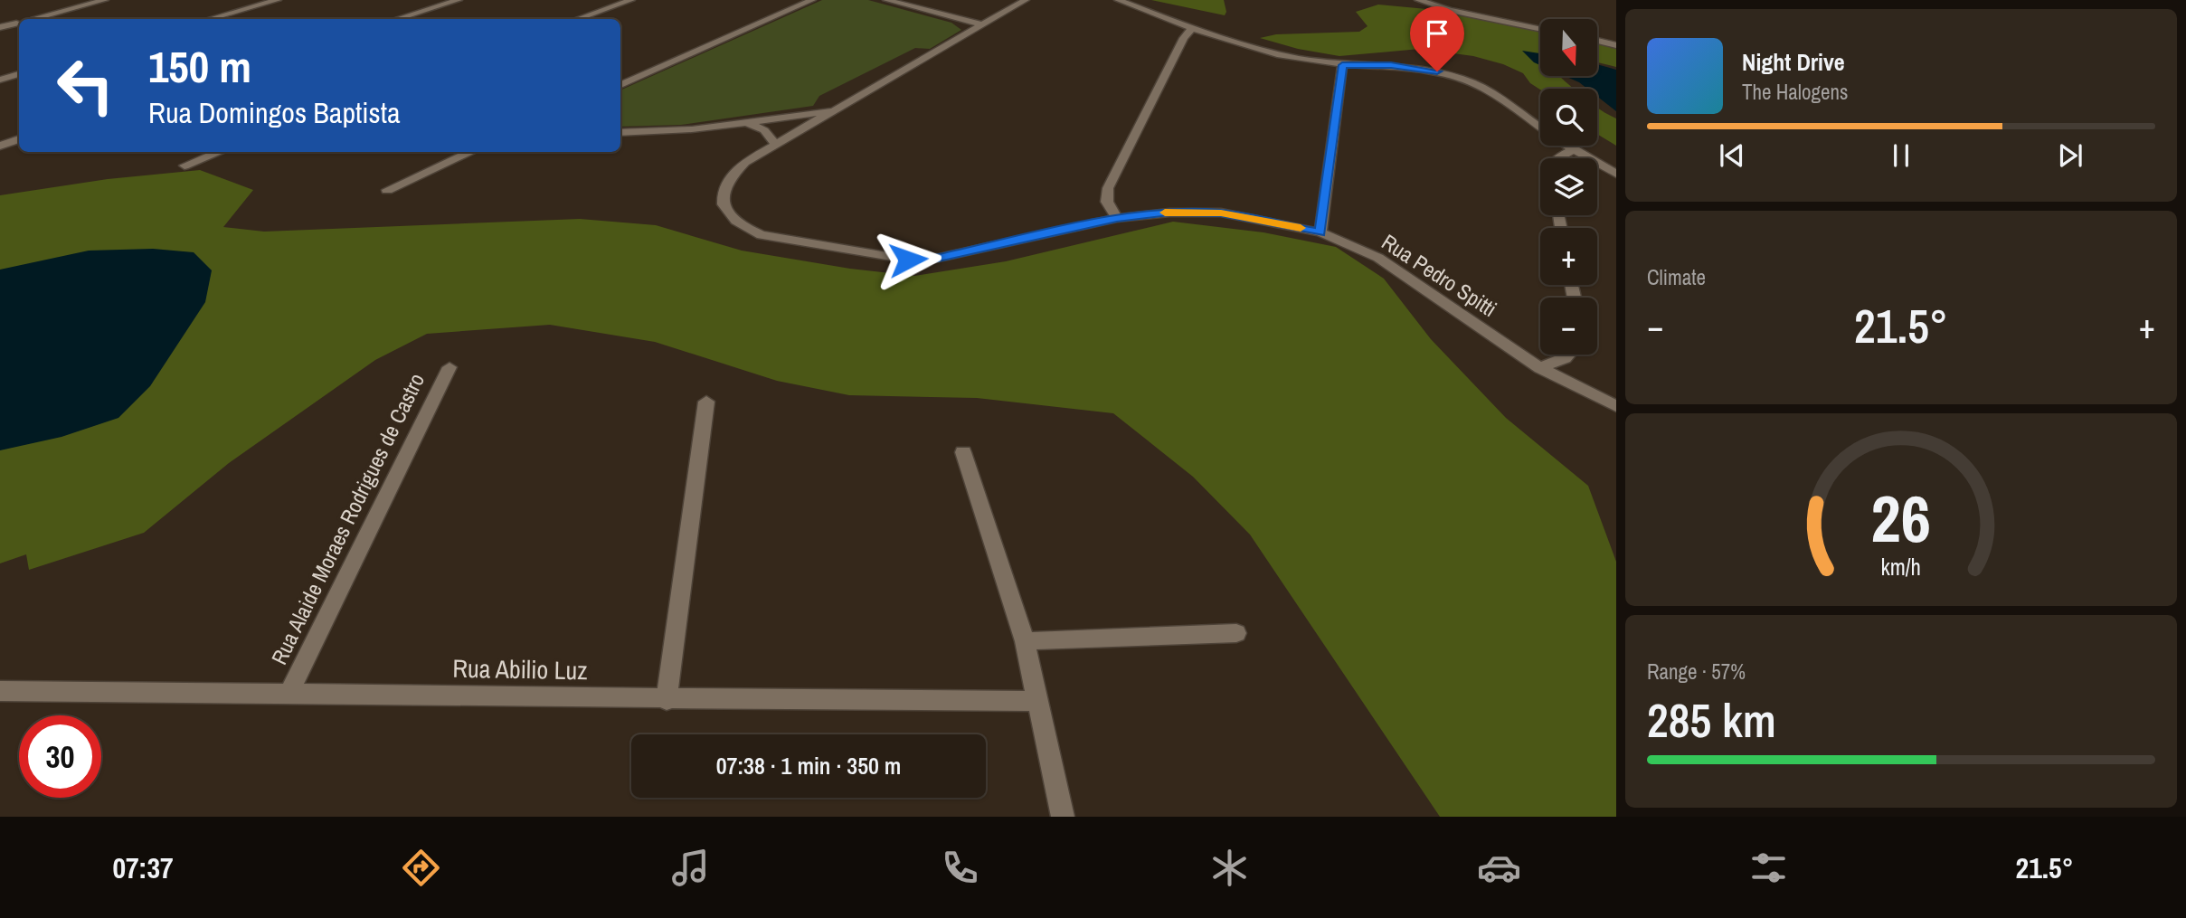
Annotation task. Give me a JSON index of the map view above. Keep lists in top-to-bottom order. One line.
{"streets":{"street":["Rua Pedro Spitti","Rua Alaide Moraes Rodrigues de Castro","Rua Abilio Luz"]},"crossings":[["Rua Alaide Moraes Rodrigues de Castro","Rua Abilio Luz"]],"north":"bottom","page":{"map_buttons":["+","−"],"turn":["150 m","Rua Domingos Baptista"],"song":["Night Drive","The Halogens"],"tile":["Climate",["Range · 57%","285 km"]],"heat":["−","21.5°","+"],"limit":"30","trip":"07:38 · 1 min · 350 m","tabs":["07:37","21.5°"],"gauge":["26","km/h"]}}
